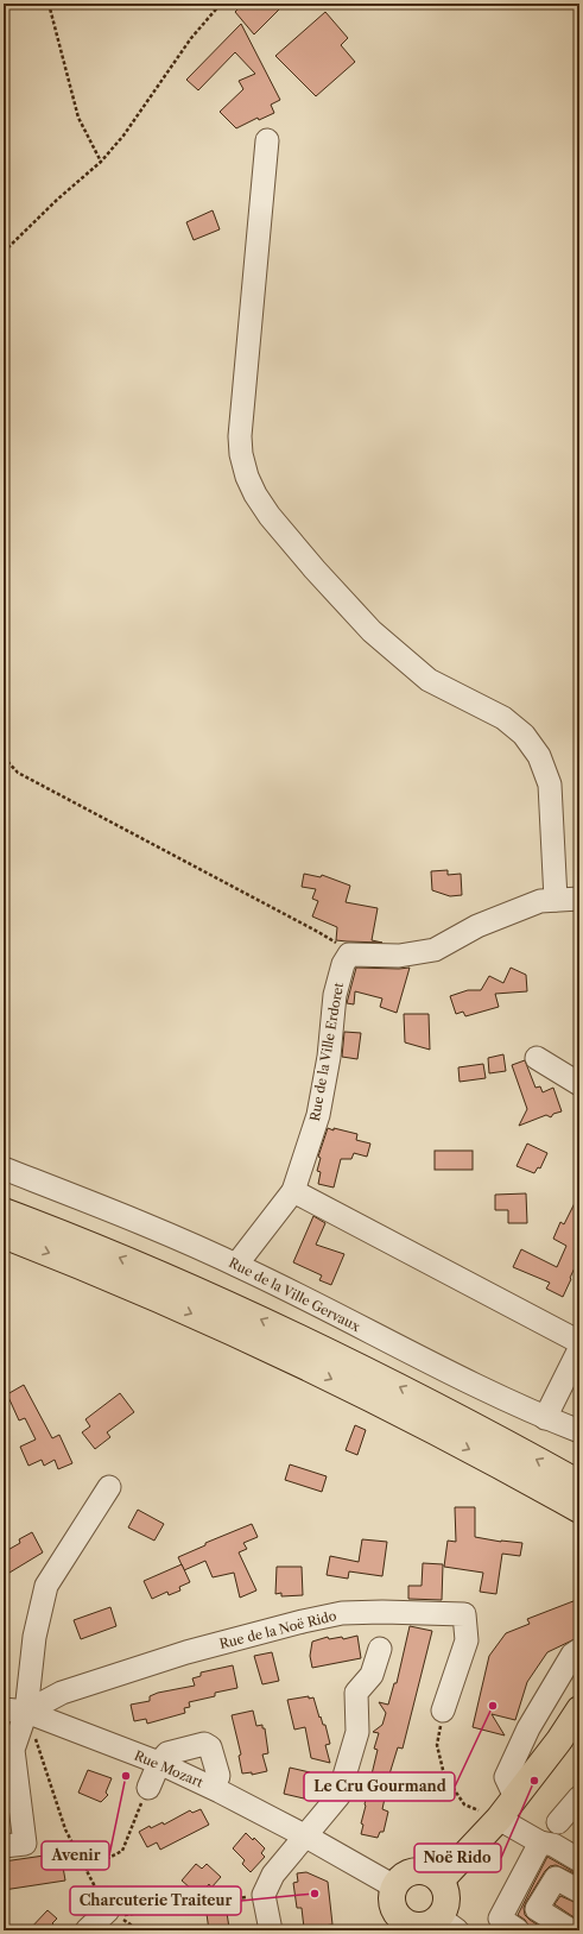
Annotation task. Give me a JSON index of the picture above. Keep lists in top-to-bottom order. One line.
{"streets":{"street":["Rue de la Ville Erdoret","Rue de la Ville Gervaux","Rue de la Noë Rido","Rue Mozart"]},"crossings":[["Rue de la Ville Erdoret","Rue de la Ville Gervaux"],["Rue de la Noë Rido","Rue Mozart"]],"places":["Le Cru Gourmand","Avenir","Noë Rido","Charcuterie Traiteur"]}
